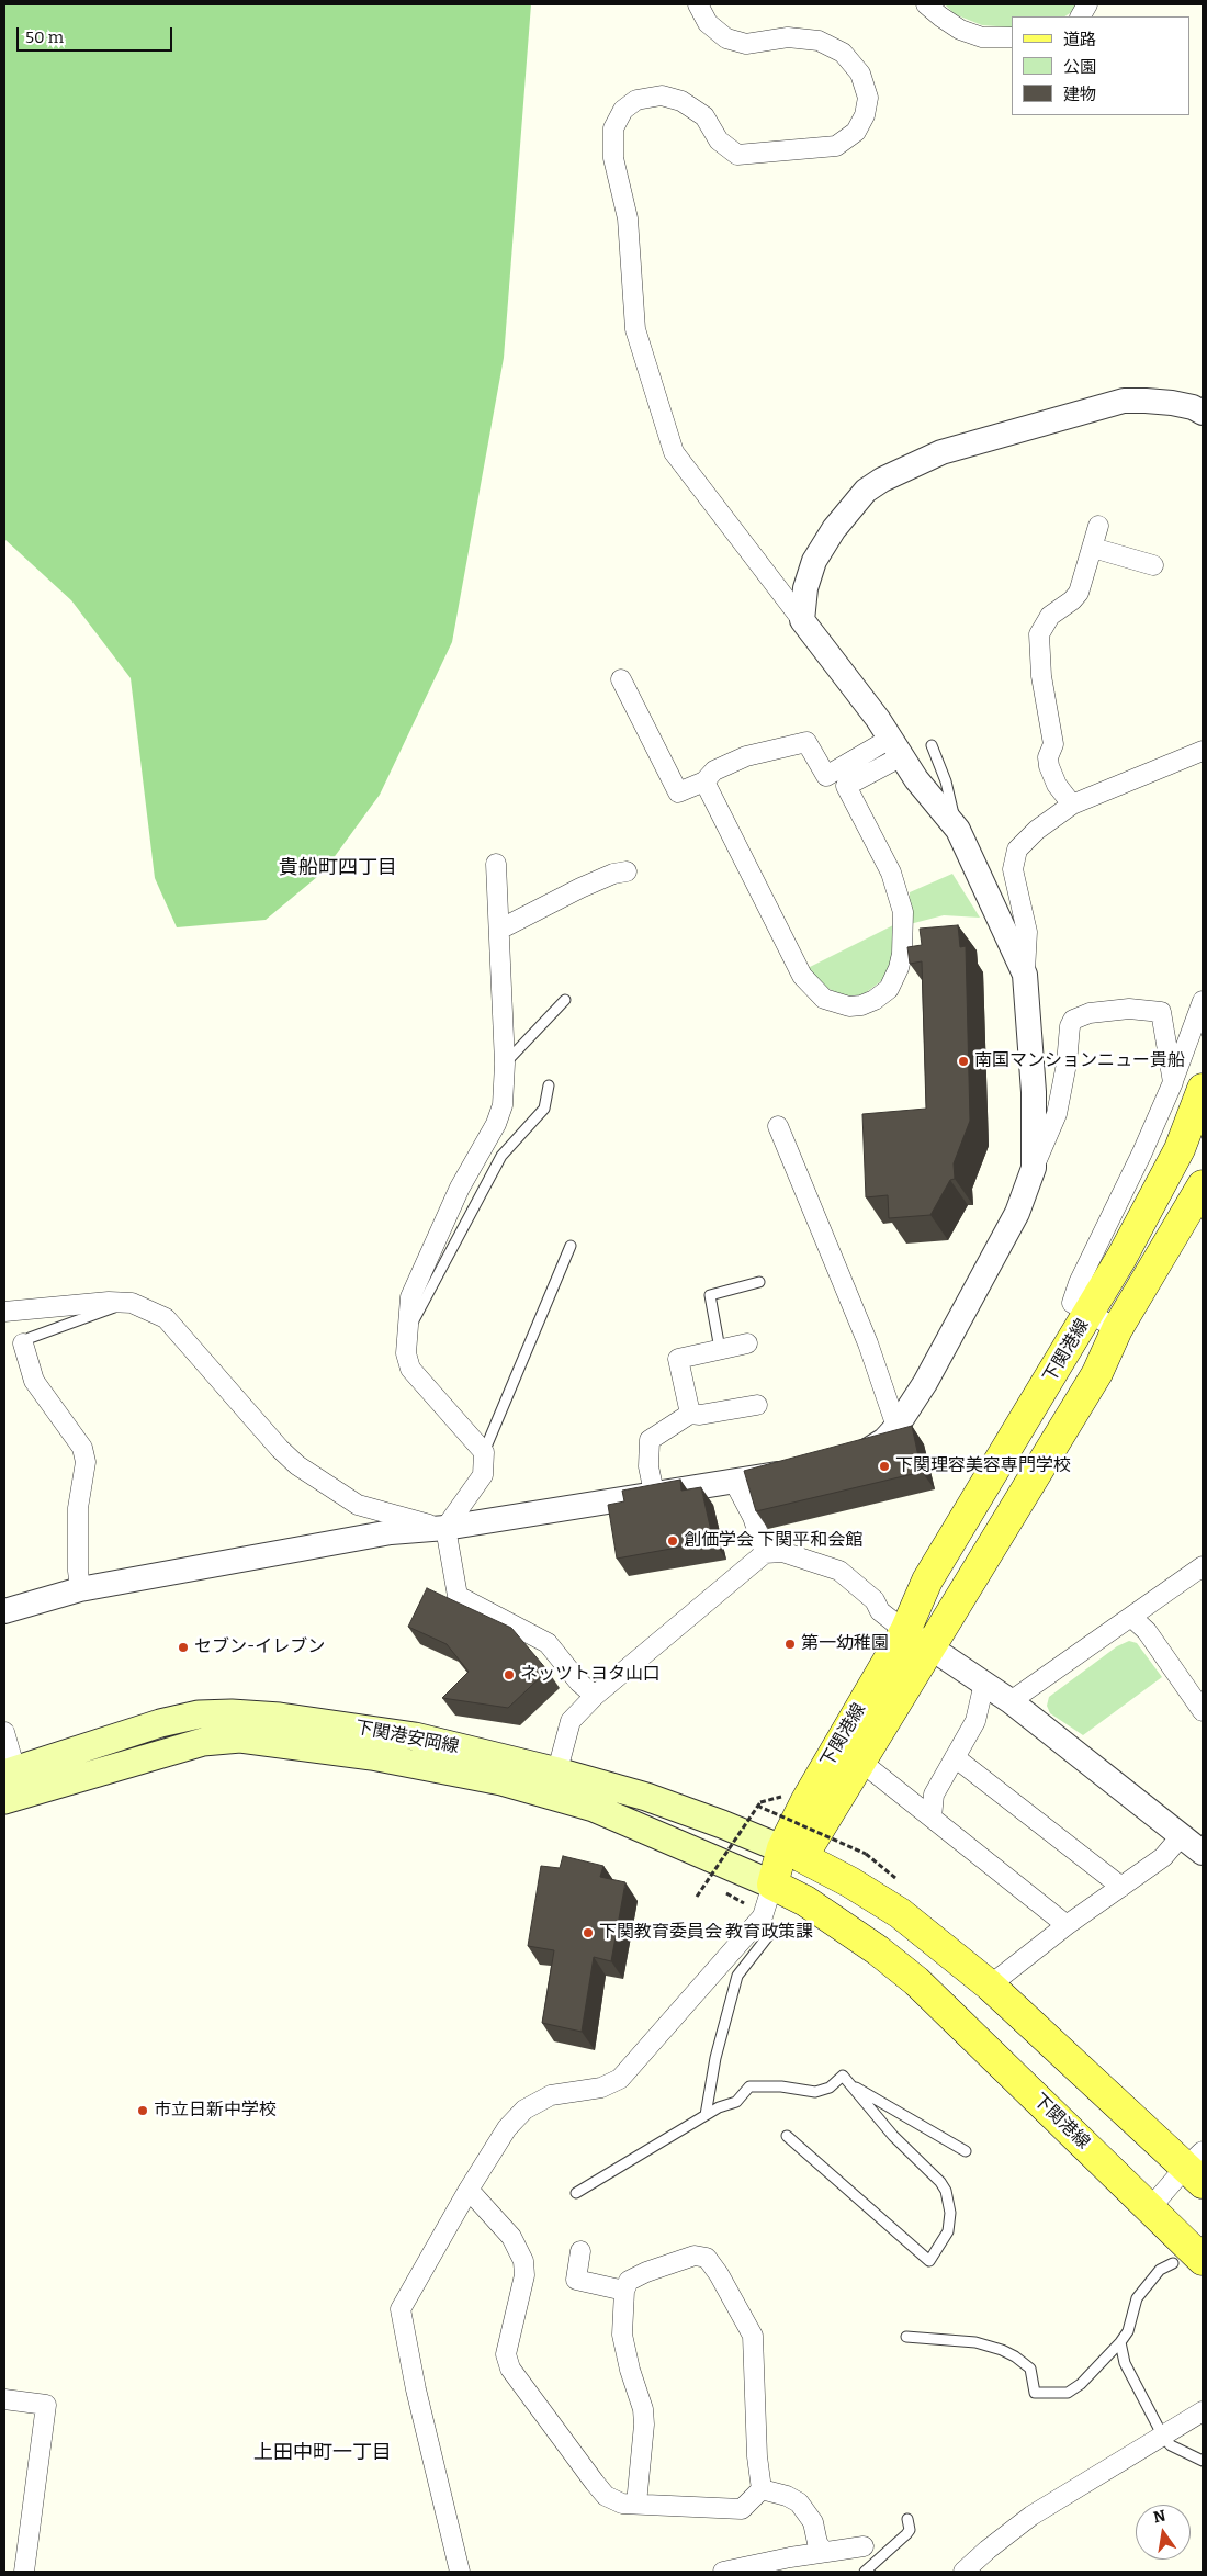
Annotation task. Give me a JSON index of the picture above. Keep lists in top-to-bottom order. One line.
{"streets":{"main road":["下関港線","下関港安岡線"]},"crossings":[["下関港線","下関港安岡線"]],"districts":["貴船町四丁目","上田中町一丁目"],"places":["南国マンションニュー貴船","下関理容美容専門学校","創価学会 下関平和会館","第一幼稚園","セブン-イレブン","ネッツトヨタ山口","下関教育委員会 教育政策課","市立日新中学校"],"legend":["道路","公園","建物"],"scale_bar":"50 m","north":"top"}
